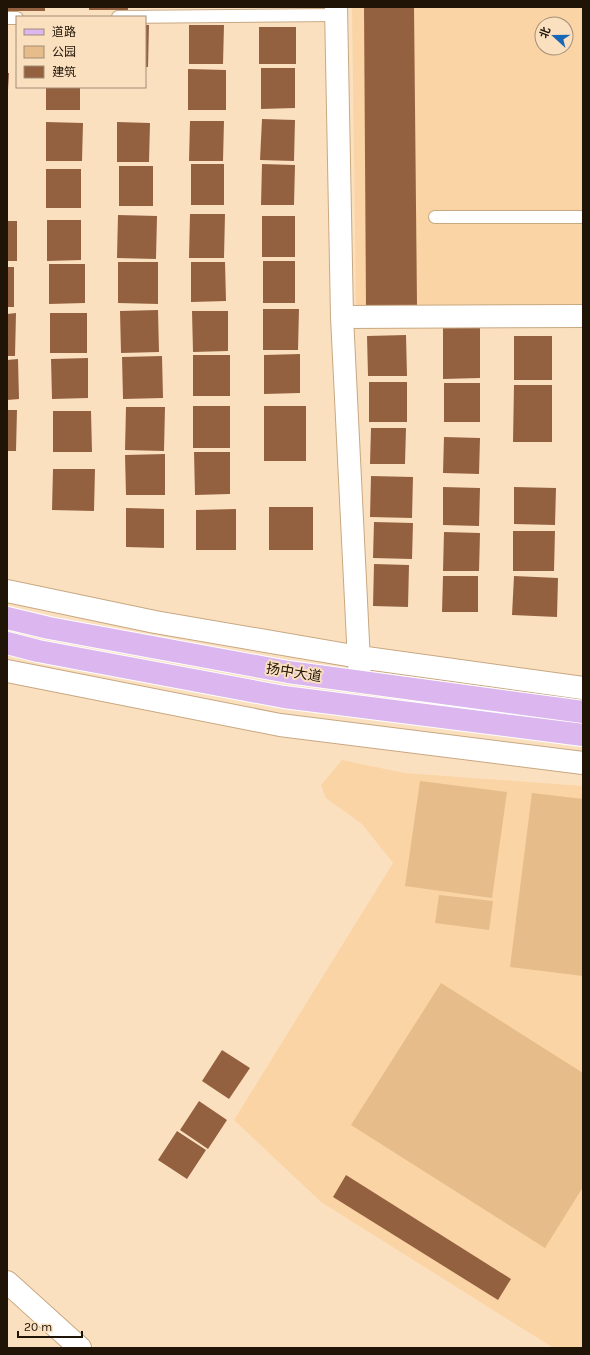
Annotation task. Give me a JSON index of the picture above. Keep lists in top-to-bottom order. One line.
{"streets":{"main road":["扬中大道"]},"legend":["道路","公园","建筑"],"scale_bar":"20 m","north":"left"}
